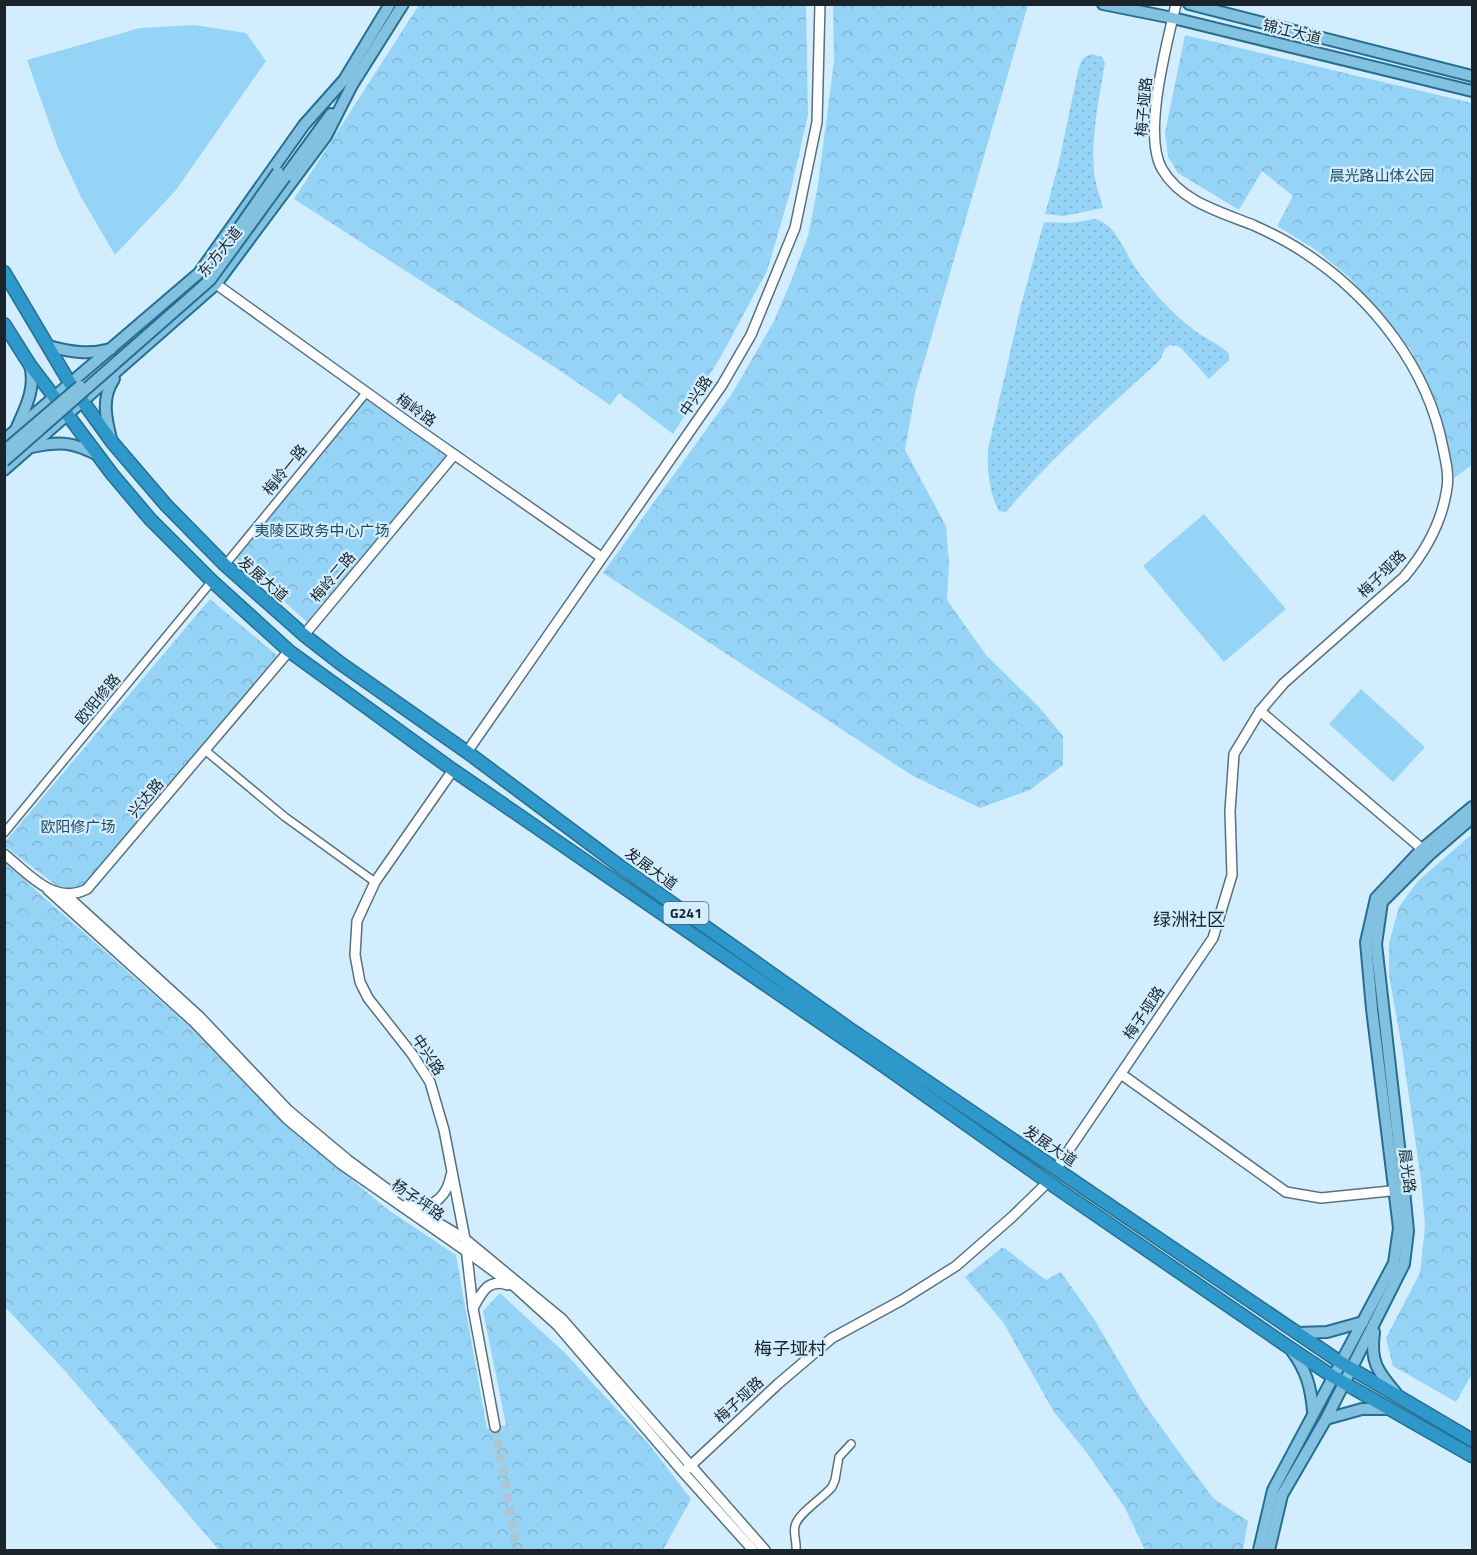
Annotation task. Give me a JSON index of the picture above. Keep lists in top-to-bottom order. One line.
{"streets":{"highway":["发展大道","G241"],"main road":["锦江大道","梅子垭路","东方大道","中兴路","梅岭路","梅岭二路","兴达路","晨光路","杨子坪路"],"street":["梅岭一路","欧阳修路"]},"crossings":[["锦江大道","梅子垭路"],["梅子垭路","发展大道"],["梅子垭路","杨子坪路"],["东方大道","梅岭路"],["东方大道","发展大道"],["中兴路","梅岭路"],["中兴路","发展大道"],["中兴路","杨子坪路"],["梅岭路","梅岭一路"],["梅岭路","梅岭二路"],["梅岭一路","发展大道"],["梅岭二路","发展大道"],["发展大道","欧阳修路"],["发展大道","兴达路"],["发展大道","晨光路"],["兴达路","杨子坪路"]],"districts":["绿洲社区","梅子垭村"],"parks":["晨光路山体公园","夷陵区政务中心广场","欧阳修广场"]}
